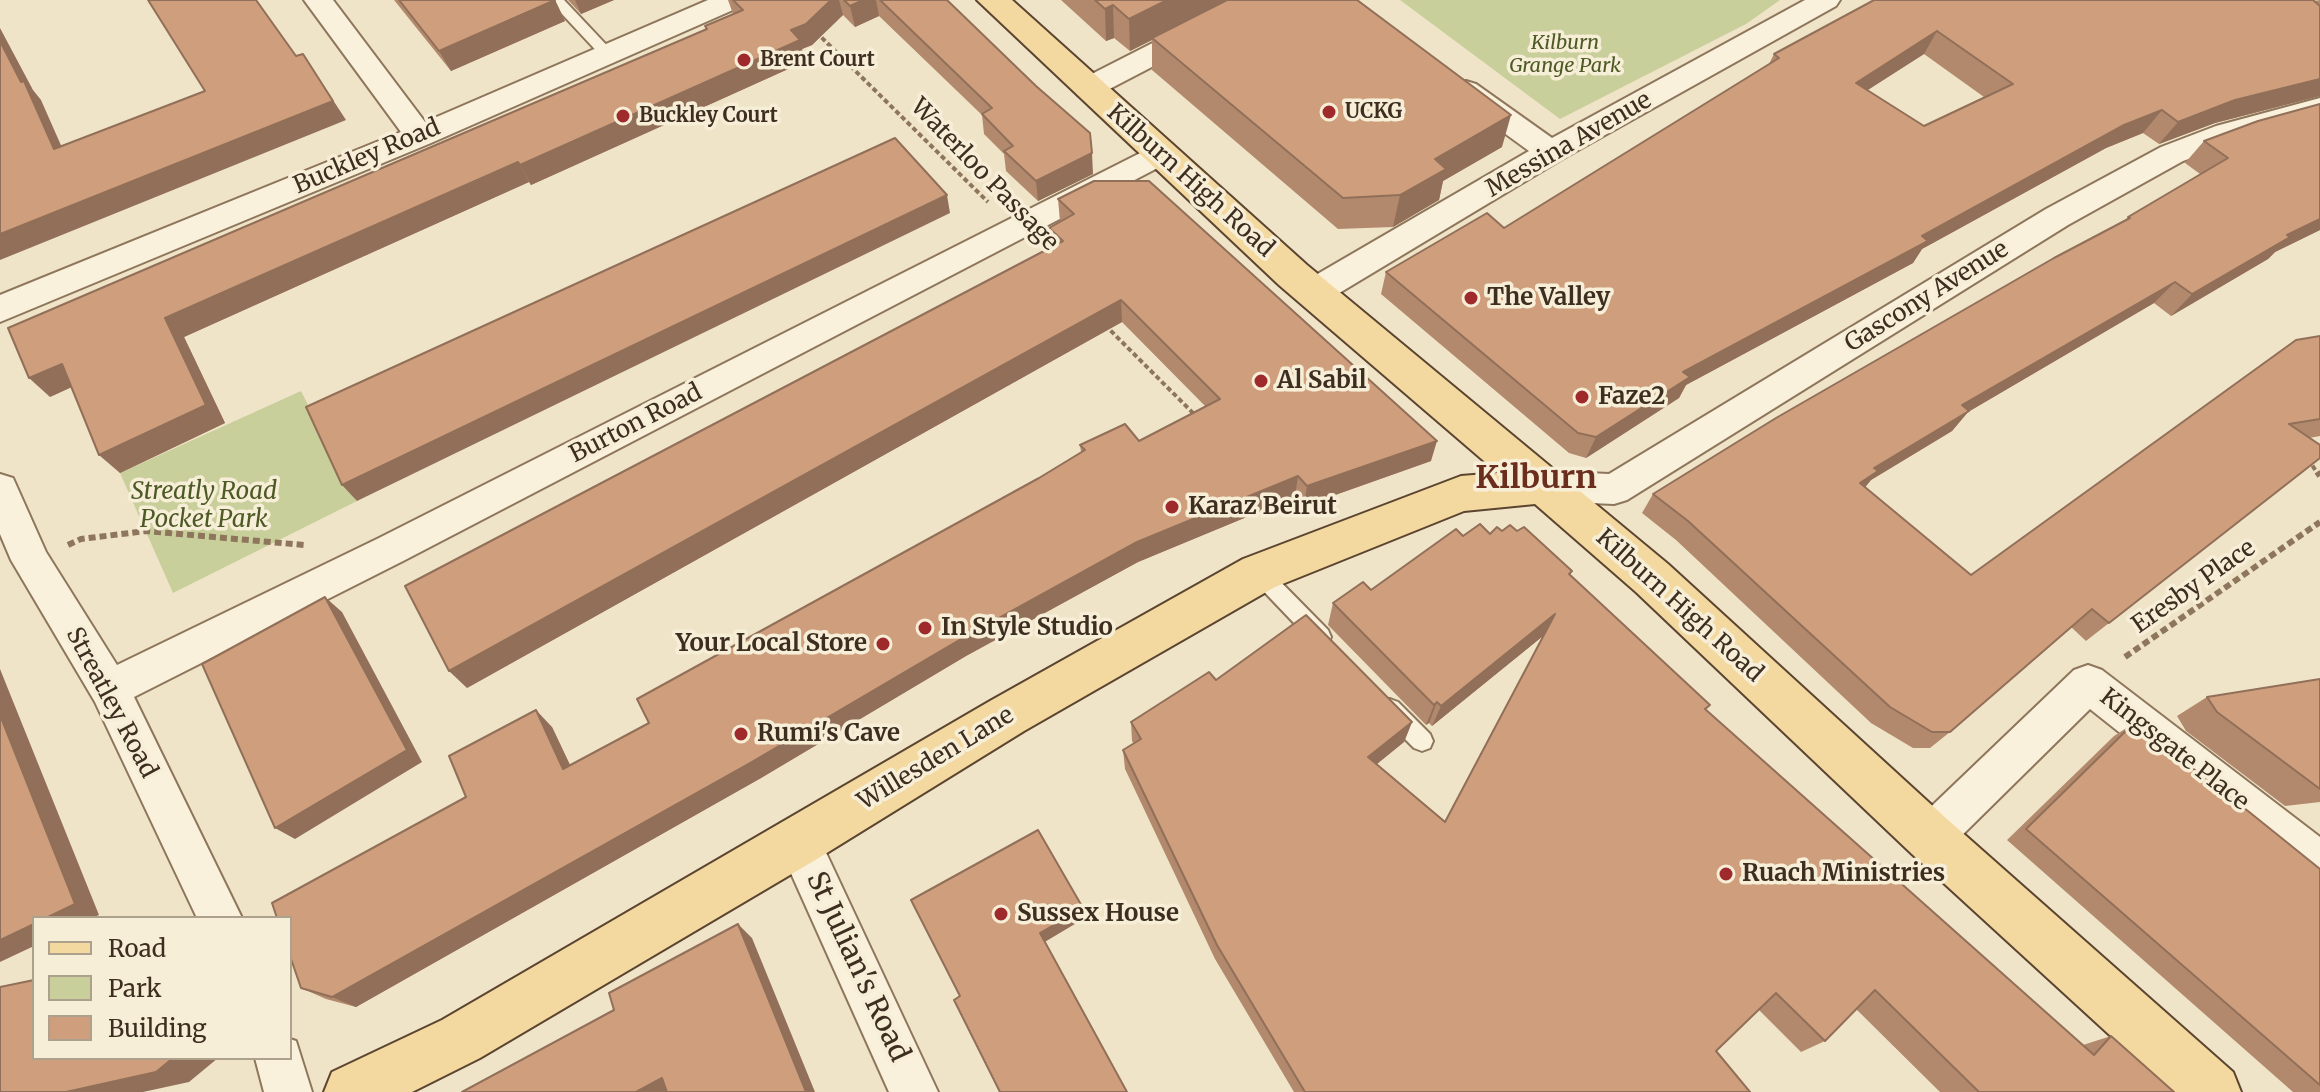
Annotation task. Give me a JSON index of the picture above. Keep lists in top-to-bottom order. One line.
{"streets":{"main road":["Kilburn High Road","Willesden Lane"],"street":["Messina Avenue","Buckley Road","Gascony Avenue","Burton Road","Streatley Road","Kingsgate Place","St Julian's Road"],"path":["Waterloo Passage","Eresby Place"]},"crossings":[["Messina Avenue","Kilburn High Road"],["Waterloo Passage","Burton Road"],["Kilburn High Road","Gascony Avenue"],["Kilburn High Road","Burton Road"],["Kilburn High Road","Kingsgate Place"],["Kilburn High Road","Willesden Lane"],["Gascony Avenue","Willesden Lane"],["Burton Road","Streatley Road"],["Eresby Place","Kingsgate Place"],["Willesden Lane","St Julian's Road"]],"districts":["Kilburn"],"parks":["Kilburn Grange Park","Streatly Road Pocket Park"],"places":["Brent Court","UCKG","Buckley Court","The Valley","Al Sabil","Faze2","Karaz Beirut","In Style Studio","Your Local Store","Rumi's Cave","Ruach Ministries","Sussex House"],"legend":["Road","Park","Building"]}
